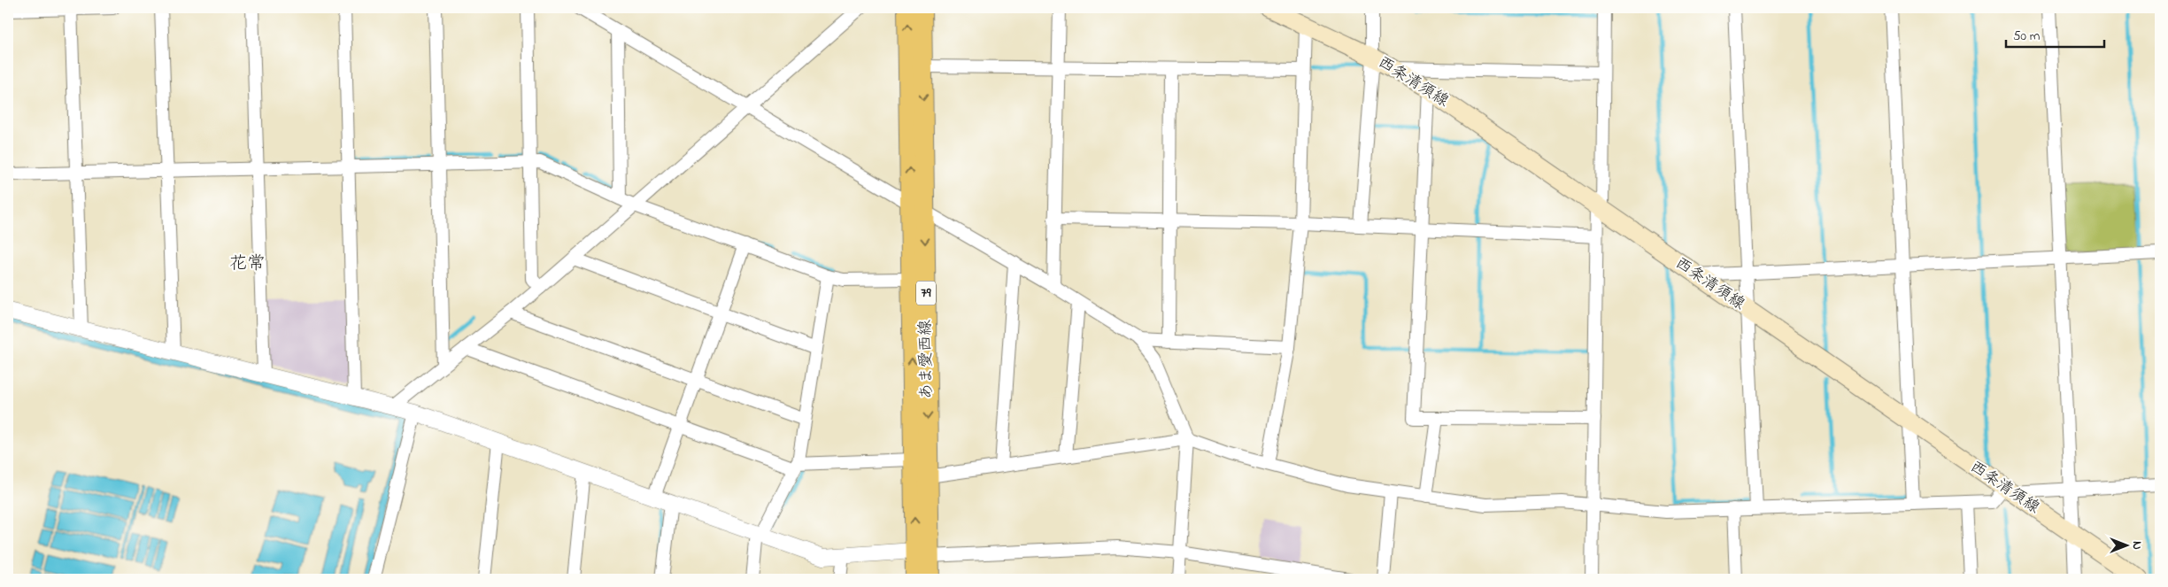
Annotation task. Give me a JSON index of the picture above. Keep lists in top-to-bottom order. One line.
{"streets":{"main road":["西条清須線","79","あま愛西線"]},"districts":["花常"],"scale_bar":"50 m","north":"right"}
